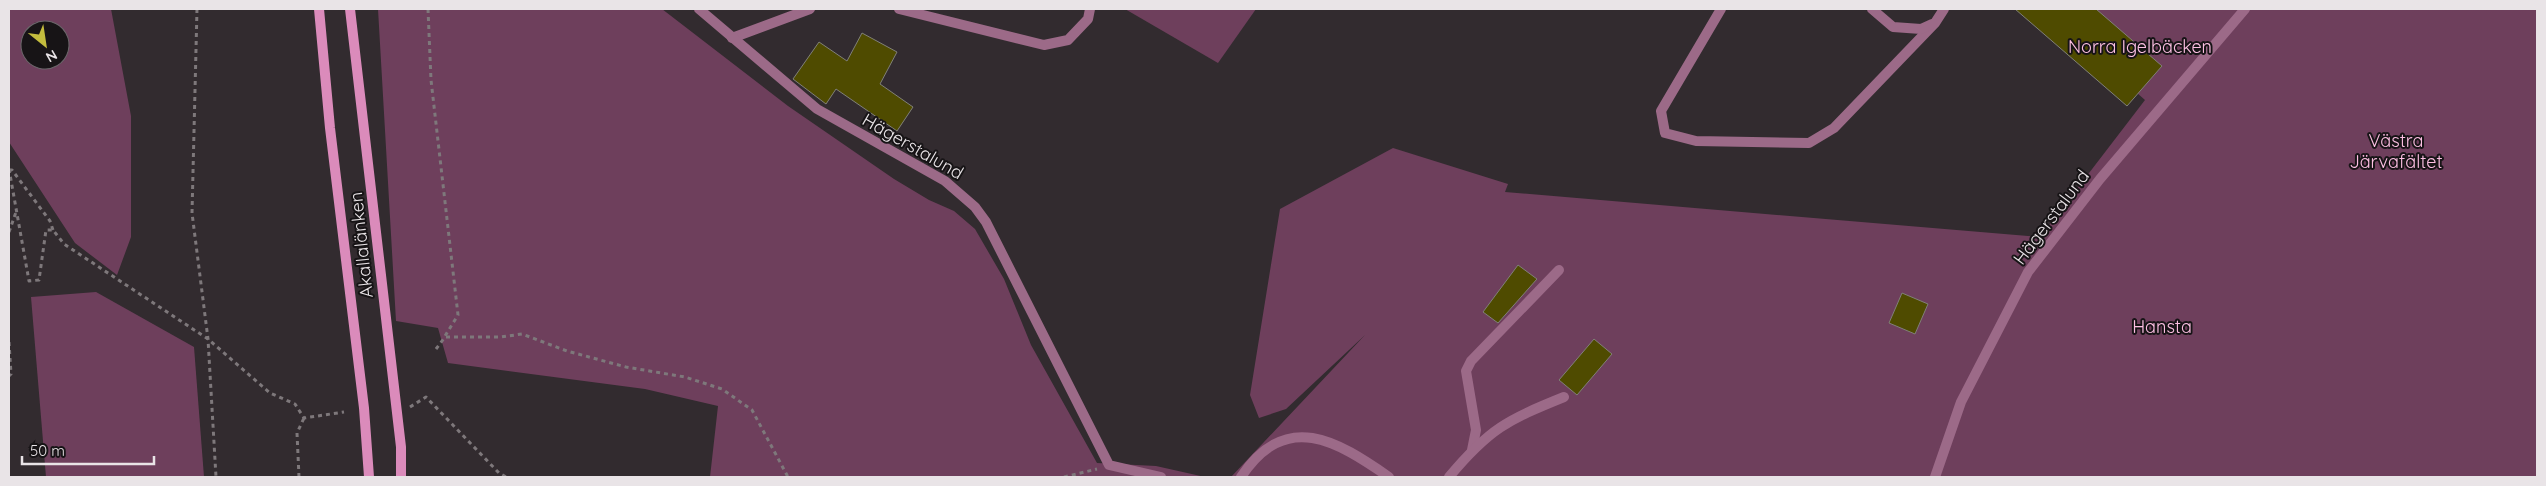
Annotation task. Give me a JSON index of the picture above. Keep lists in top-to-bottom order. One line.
{"streets":{"main road":["Akallalänken"],"street":["Hägerstalund"]},"parks":["Norra Igelbäcken","Västra Järvafältet","Hansta"],"scale_bar":"50 m","north":"bottom right"}
